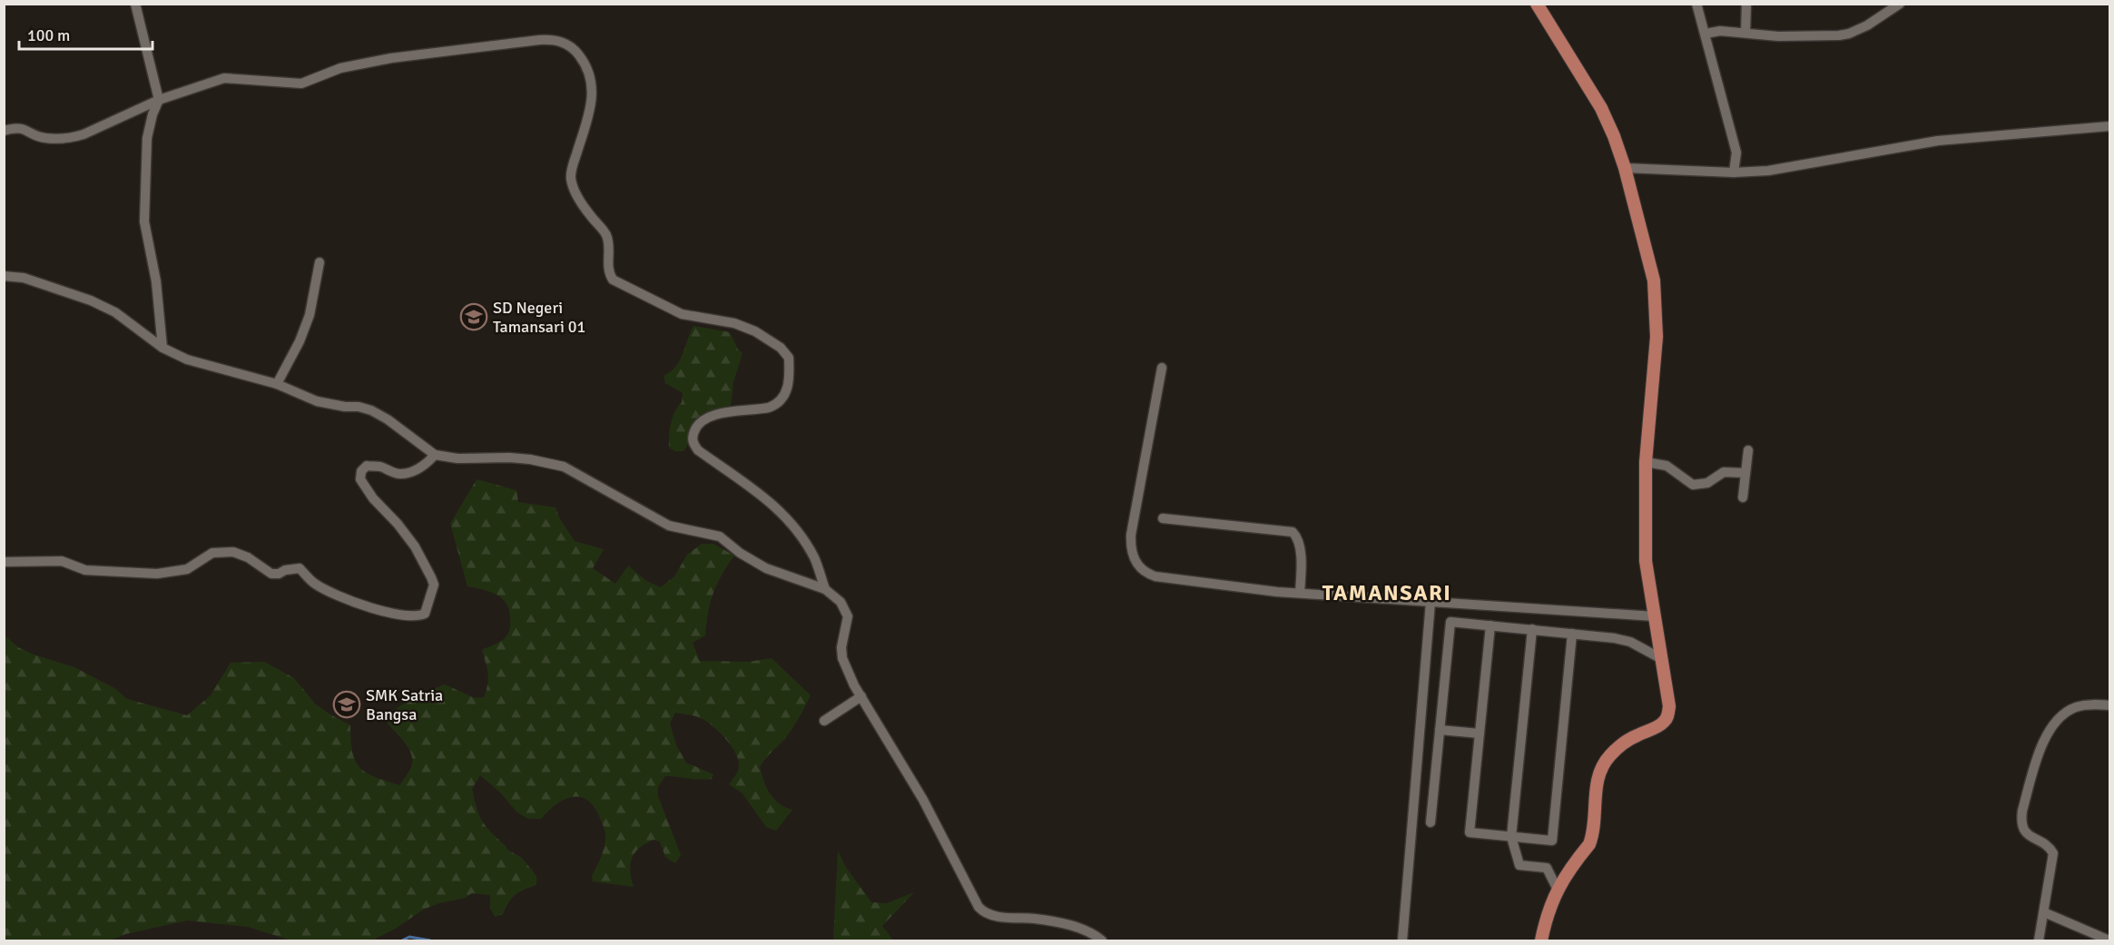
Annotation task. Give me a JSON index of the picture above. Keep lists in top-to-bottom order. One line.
{"districts":["TAMANSARI"],"places":{"school or university":["SD Negeri Tamansari 01","SMK Satria Bangsa"]},"scale_bar":"100 m"}
